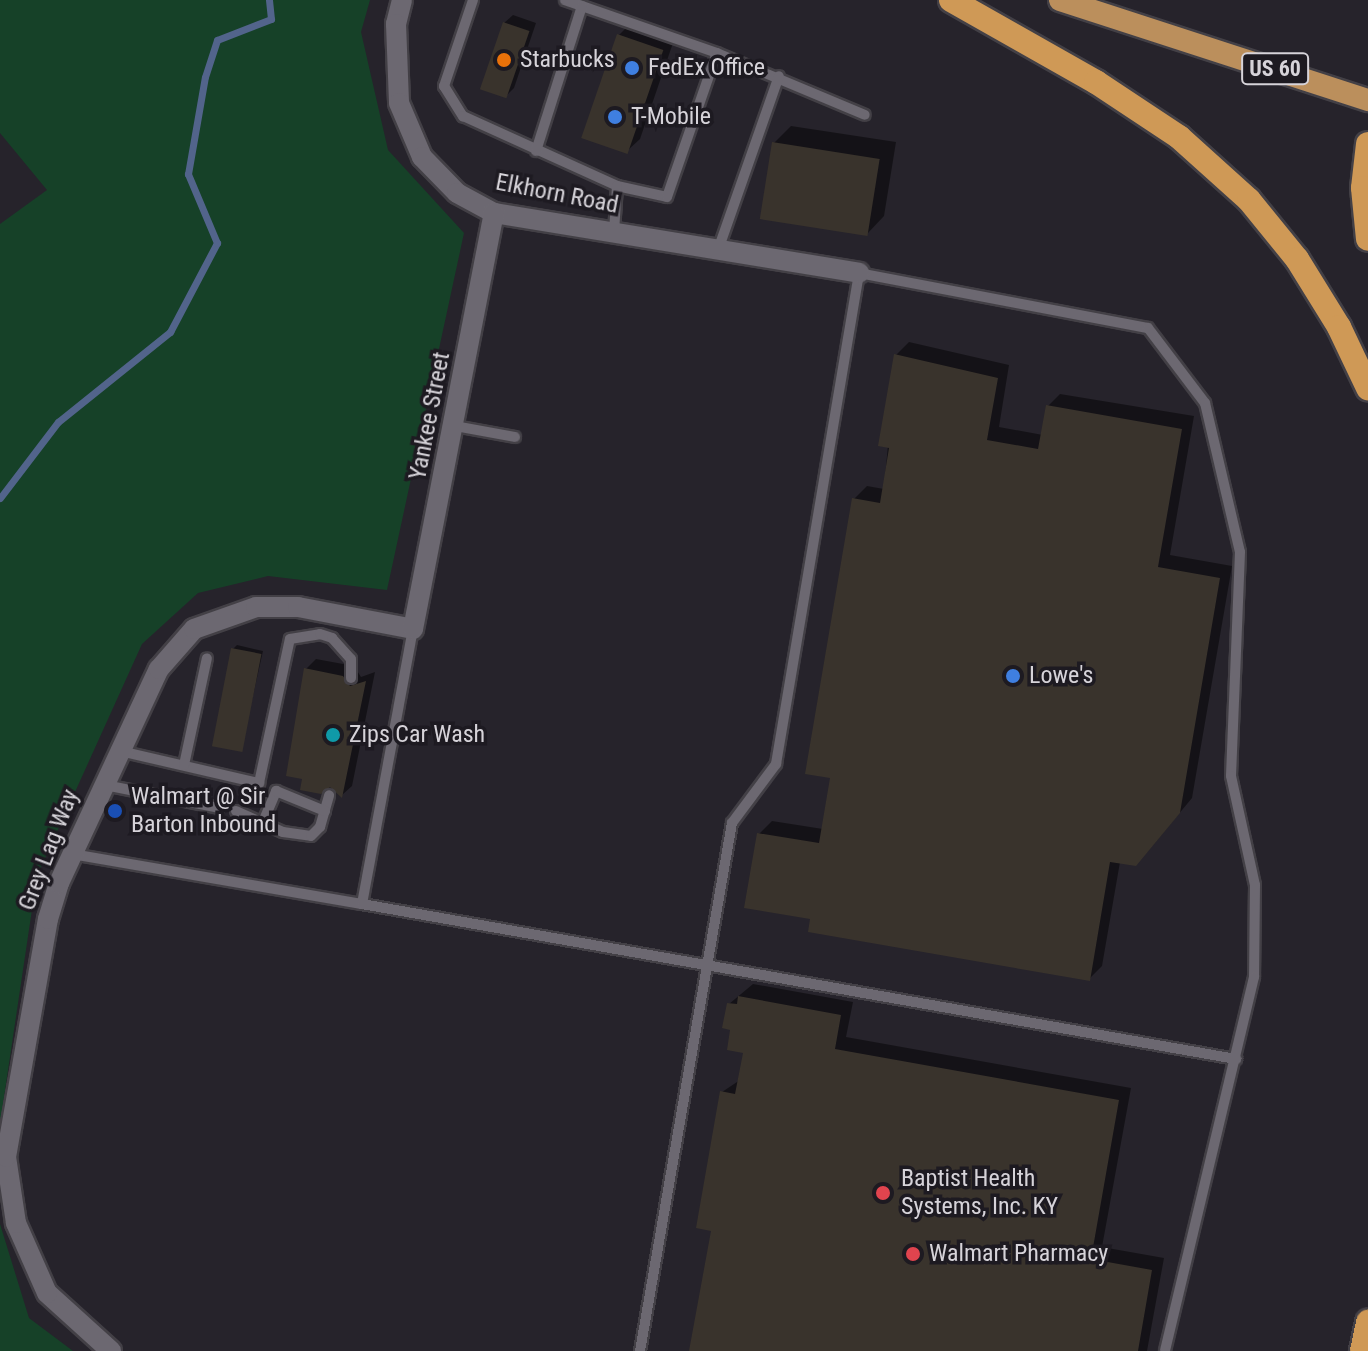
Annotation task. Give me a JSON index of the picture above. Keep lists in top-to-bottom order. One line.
{"streets":{"highway":["US 60"],"street":["Elkhorn Road","Yankee Street","Grey Lag Way"]},"crossings":[["Elkhorn Road","Yankee Street"],["Yankee Street","Grey Lag Way"]],"places":["Starbucks","FedEx Office","T-Mobile","Lowe's","Zips Car Wash","Walmart @ Sir Barton Inbound","Baptist Health Systems, Inc. KY","Walmart Pharmacy"]}
